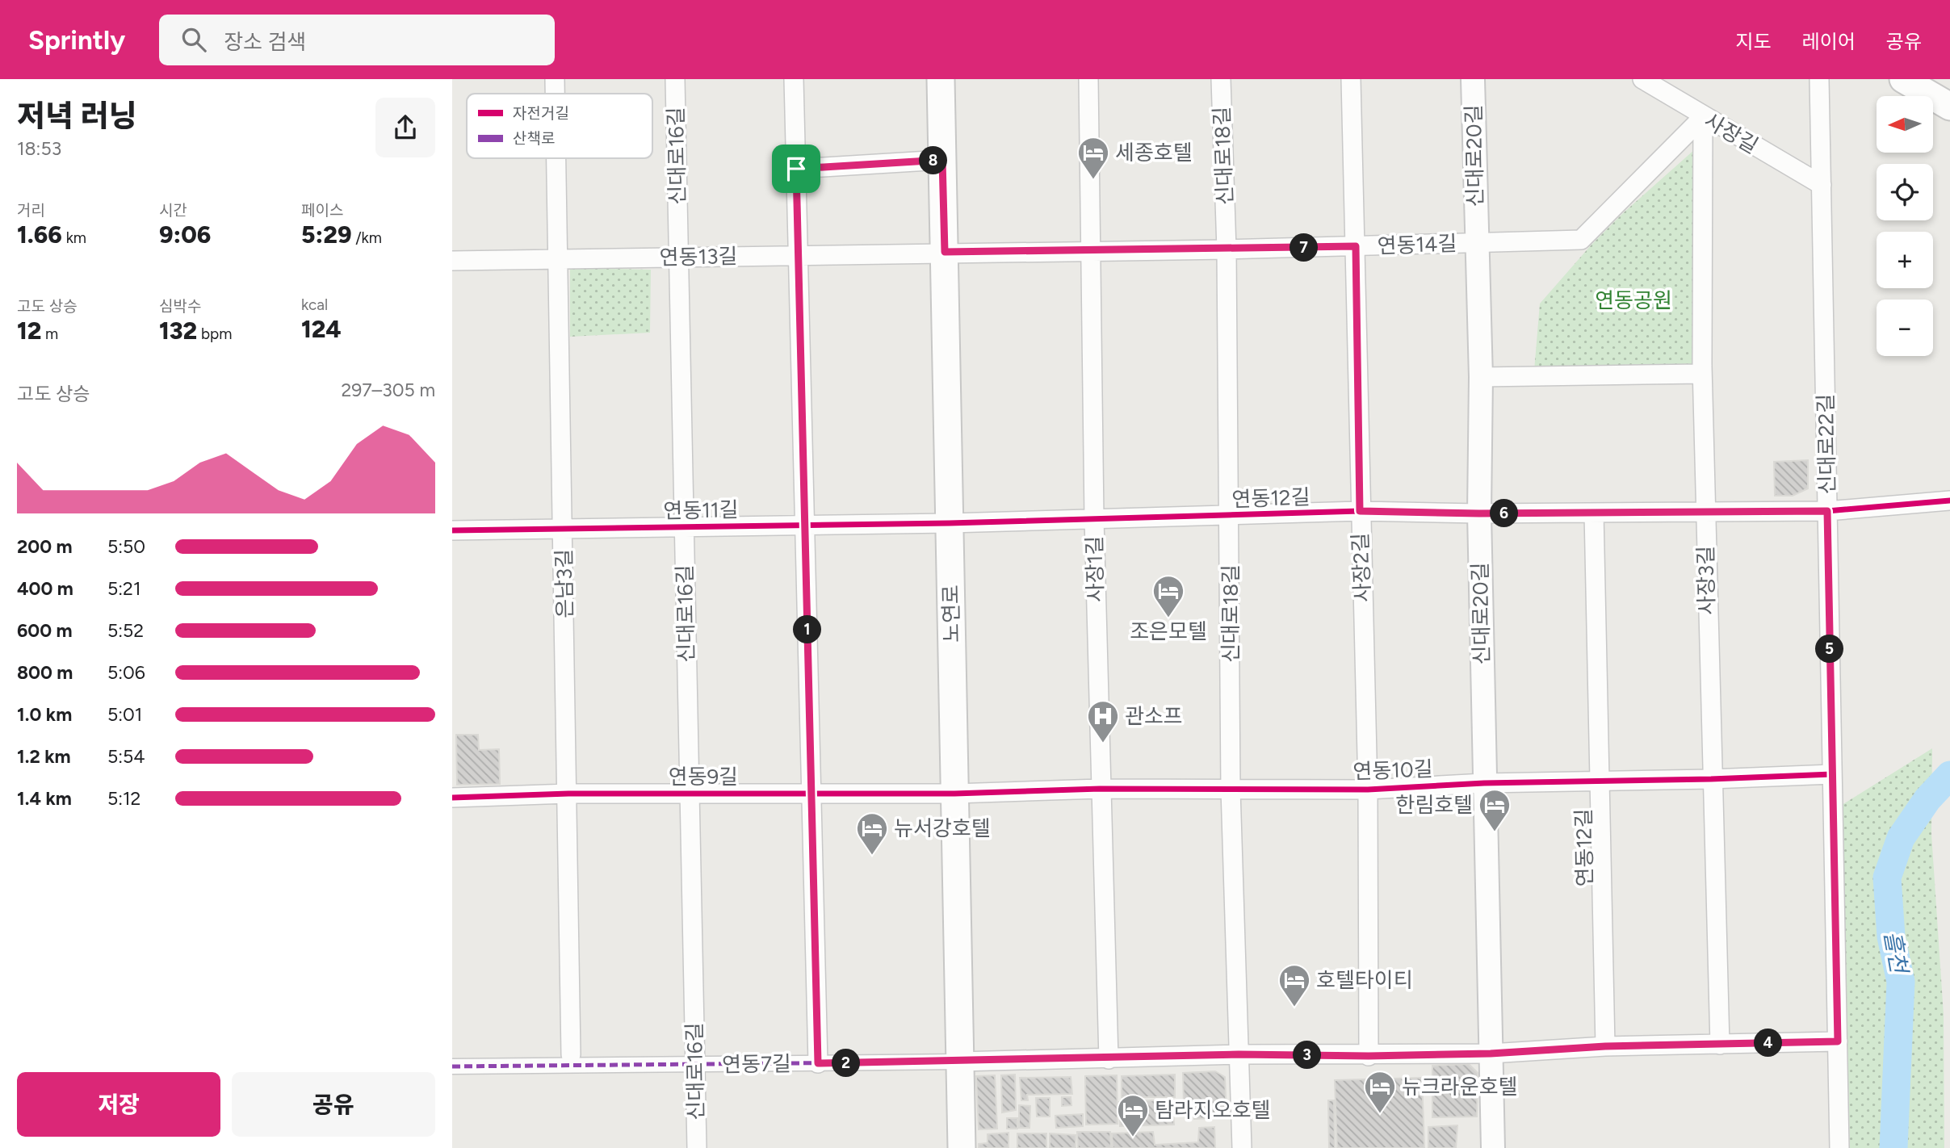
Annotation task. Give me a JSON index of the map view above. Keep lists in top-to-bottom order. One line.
{"streets":{"main road":["노연로"],"street":["사장길","신대로16길","신대로18길","신대로20길","연동14길","연동13길","신대로22길","연동12길","연동11길","사장2길","사장1길","사장3길","은남3길","연동10길","연동9길","연동7길"]},"crossings":[["사장길","연동14길"],["사장길","신대로22길"],["사장길","사장3길"],["신대로16길","연동13길"],["신대로16길","연동11길"],["신대로16길","연동9길"],["신대로16길","연동7길"],["신대로18길","연동14길"],["신대로18길","연동12길"],["신대로18길","연동10길"],["신대로20길","연동14길"],["신대로20길","연동12길"],["신대로20길","연동10길"],["연동14길","연동13길"],["연동14길","사장2길"],["연동14길","사장1길"],["연동14길","사장3길"],["연동14길","노연로"],["연동13길","은남3길"],["연동13길","노연로"],["신대로22길","연동12길"],["신대로22길","연동10길"],["연동12길","연동11길"],["연동12길","사장2길"],["연동12길","사장1길"],["연동12길","사장3길"],["연동12길","노연로"],["연동12길","연동10길"],["연동11길","은남3길"],["연동11길","노연로"],["사장2길","연동10길"],["사장1길","연동10길"],["사장3길","연동10길"],["은남3길","연동9길"],["노연로","연동10길"],["노연로","연동9길"],["노연로","연동7길"],["연동10길","연동9길"]],"water":["흘천"],"parks":["연동공원"],"places":{"hotel":["세종호텔","조은모텔","한림호텔","뉴서강호텔","호텔타이티","뉴크라운호텔","탐라지오호텔"],"hospital":["관소프"]},"legend":["자전거길","산책로"],"north":"left","page":{"header":"Sprintly","search":"장소 검색","nav":["지도","레이어","공유"],"heading":["저녁 러닝","18:53"],"map_buttons":["+","−"],"pins":["8","7","6","1","5","4","3","2"],"stats":[["거리","1.66 km"],["시간","9:06"],["페이스","5:29 /km"],["고도 상승","12 m"],["심박수","132 bpm"],["kcal","124"]],"chart":["고도 상승","297–305 m"],"list":[{"name":"200 m","note":"5:50"},{"name":"400 m","note":"5:21"},{"name":"600 m","note":"5:52"},{"name":"800 m","note":"5:06"},{"name":"1.0 km","note":"5:01"},{"name":"1.2 km","note":"5:54"},{"name":"1.4 km","note":"5:12"}],"buttons":["저장","공유"]}}
